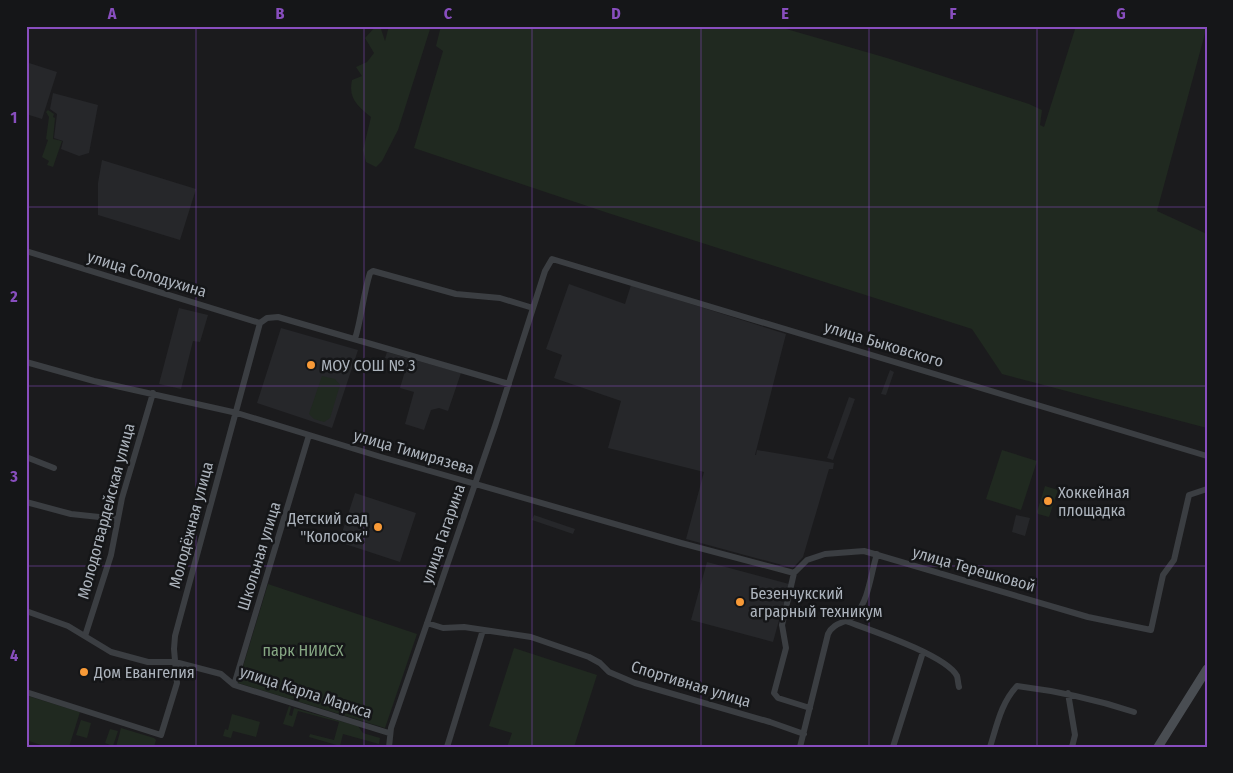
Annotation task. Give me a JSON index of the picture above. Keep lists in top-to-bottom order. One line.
{"streets":{"street":["улица Солодухина","улица Быковского","улица Тимирязева","Молодогвардейская улица","Молодёжная улица","улица Гагарина","Школьная улица","улица Терешковой","Спортивная улица","улица Карла Маркса"]},"crossings":[["улица Солодухина","Молодёжная улица"],["улица Быковского","улица Гагарина"],["улица Тимирязева","Молодогвардейская улица"],["улица Тимирязева","Молодёжная улица"],["улица Тимирязева","улица Гагарина"],["улица Тимирязева","Школьная улица"],["улица Тимирязева","улица Терешковой"],["Молодогвардейская улица","улица Карла Маркса"],["Молодёжная улица","улица Карла Маркса"],["улица Гагарина","Спортивная улица"],["улица Гагарина","улица Карла Маркса"],["Школьная улица","улица Карла Маркса"]],"parks":["парк НИИСХ"],"places":["МОУ СОШ № 3","Хоккейная площадка","Детский сад \"Колосок\"","Безенчукский аграрный техникум","Дом Евангелия"],"grid":{"columns":["A","B","C","D","E","F","G"],"rows":["1","2","3","4"]}}
